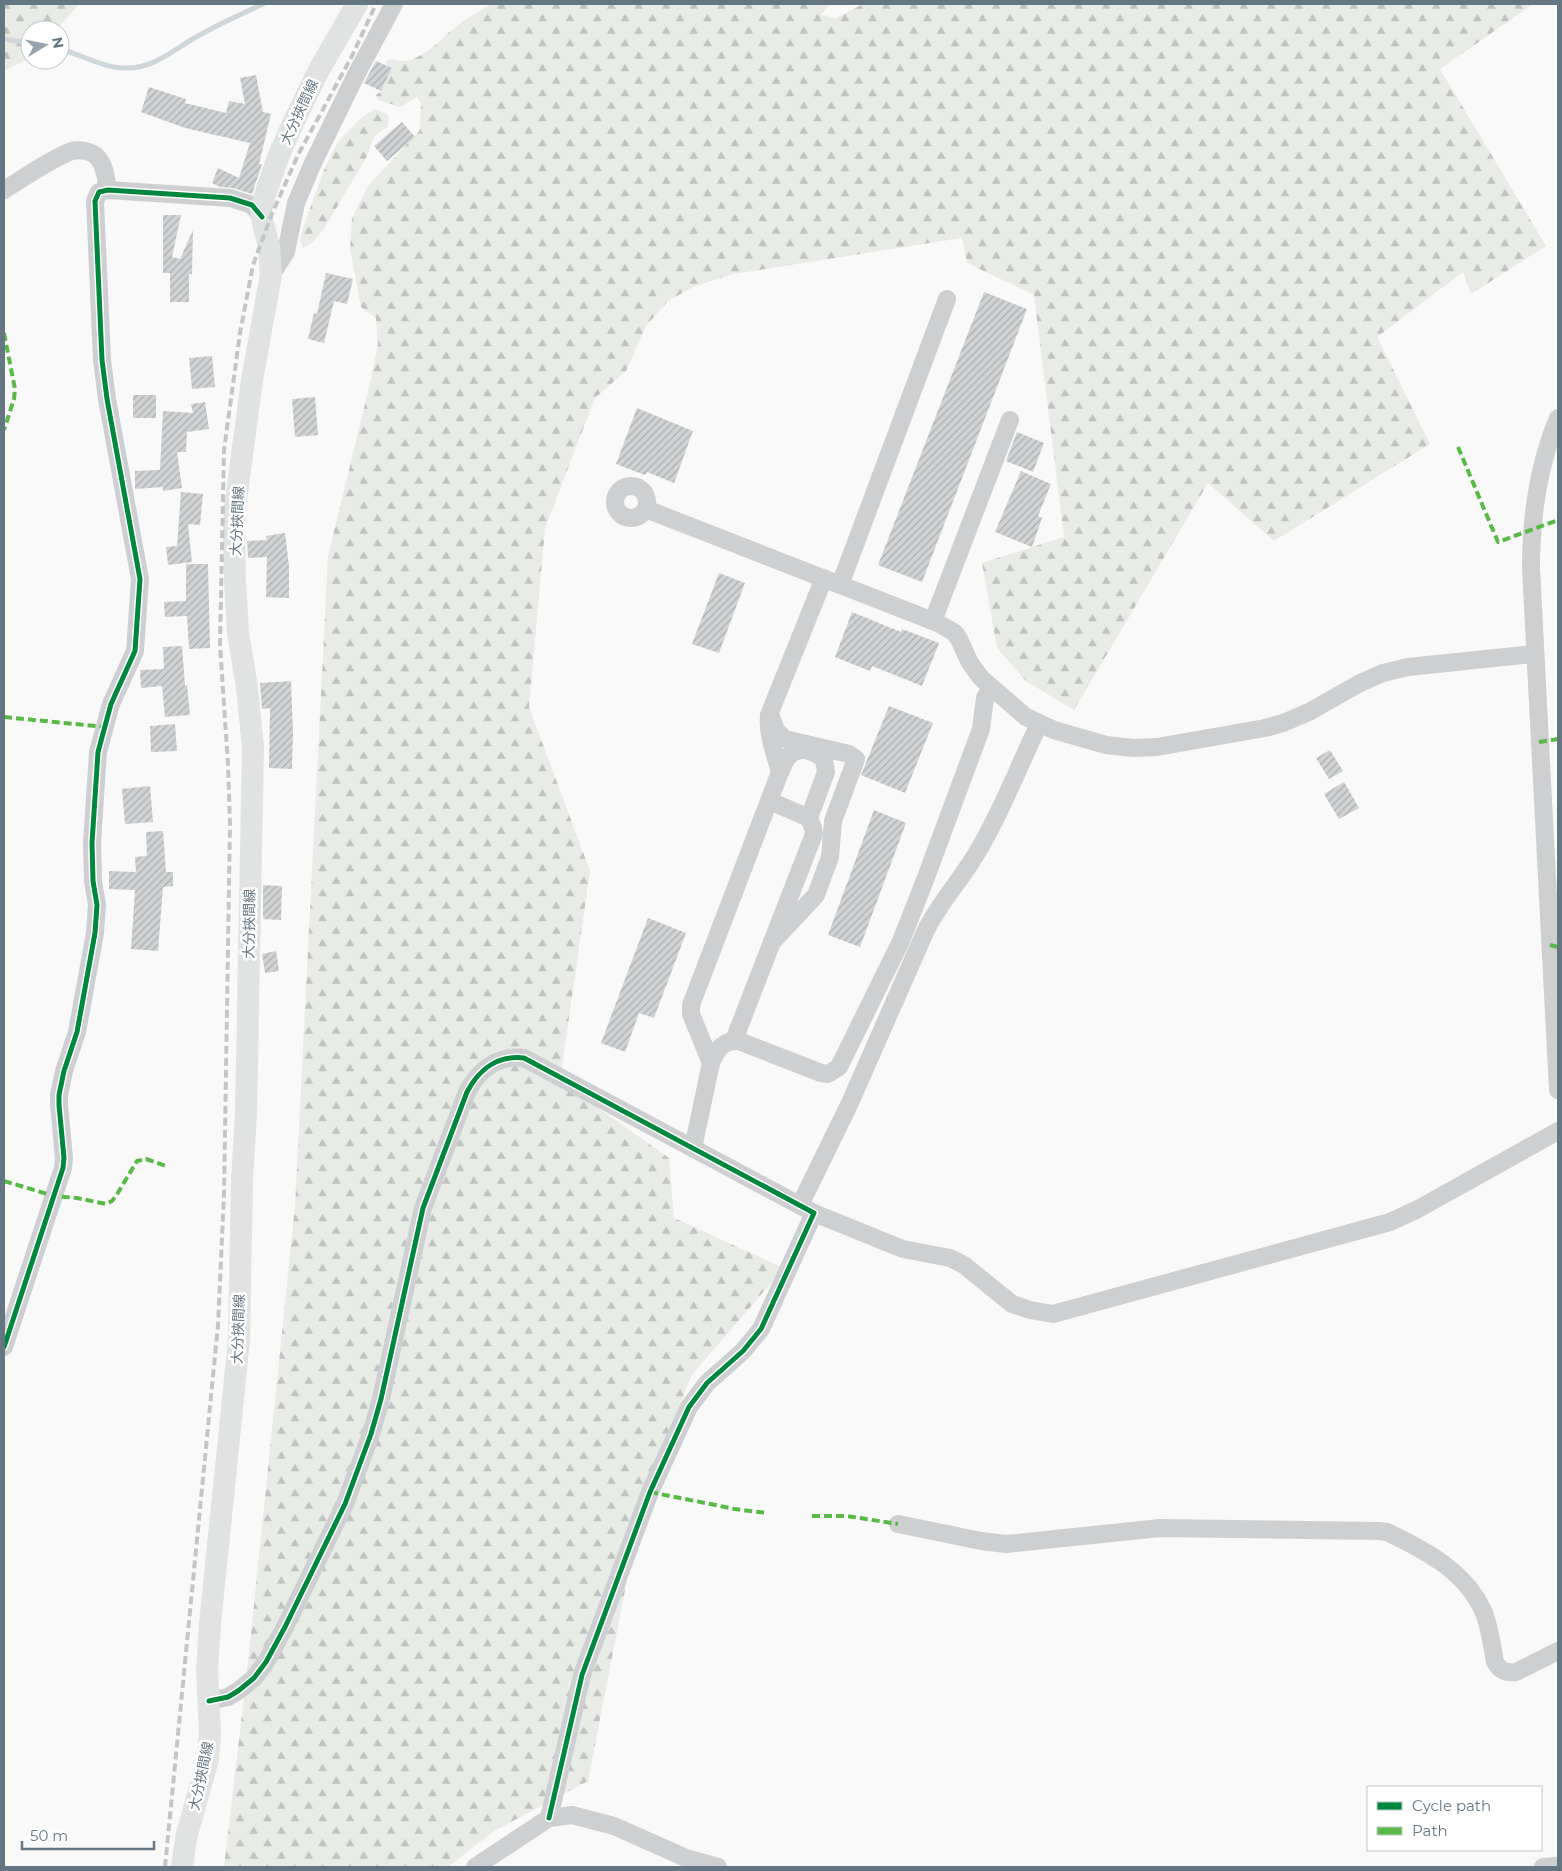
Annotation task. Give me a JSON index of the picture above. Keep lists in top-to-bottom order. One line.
{"streets":{"main road":["大分挾間線"]},"legend":["Cycle path","Path"],"scale_bar":"50 m","north":"right"}
